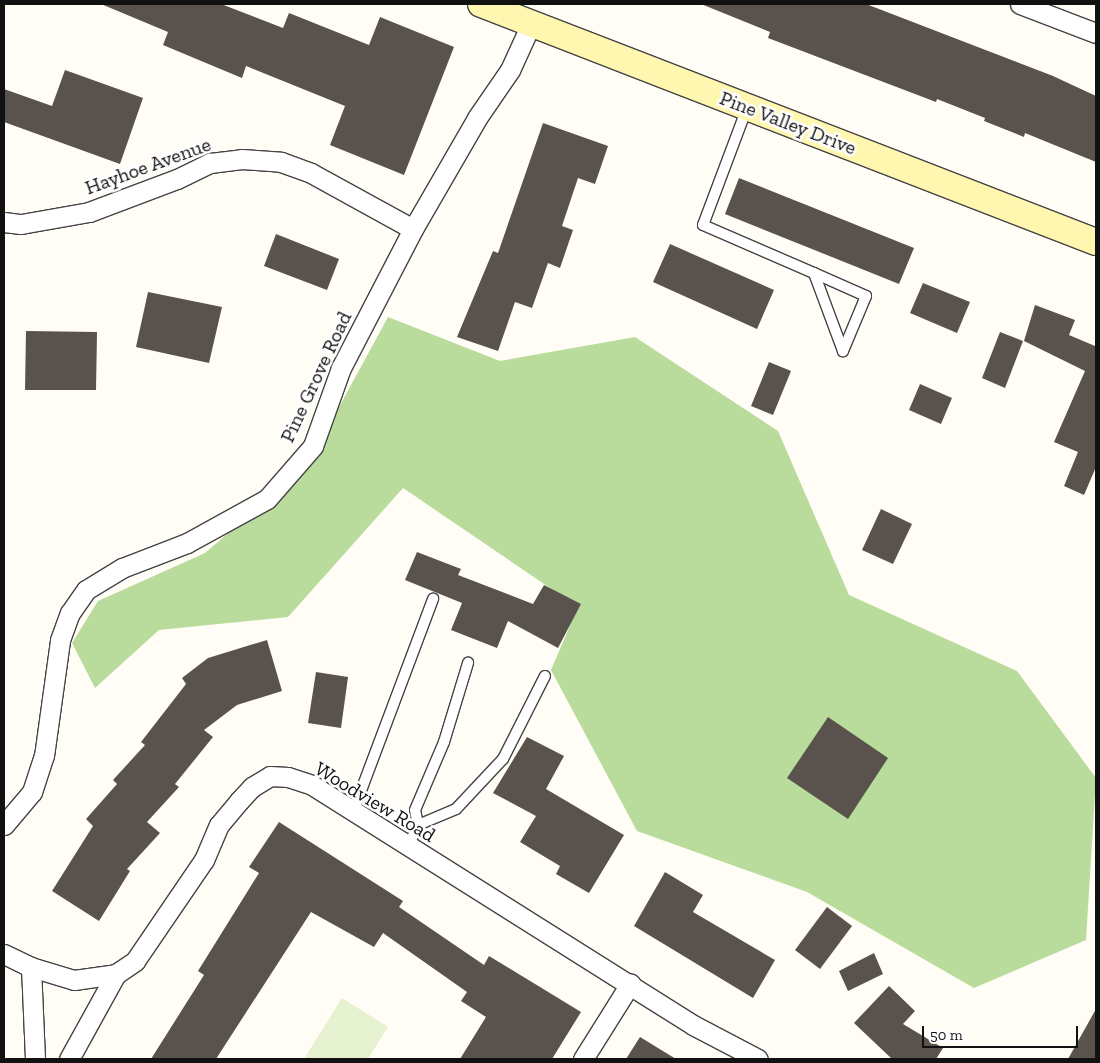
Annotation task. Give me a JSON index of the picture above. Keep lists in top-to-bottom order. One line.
{"streets":{"main road":["Pine Valley Drive"],"street":["Hayhoe Avenue","Pine Grove Road","Woodview Road"]},"crossings":[["Pine Valley Drive","Pine Grove Road"],["Hayhoe Avenue","Pine Grove Road"]],"scale_bar":"50 m"}
